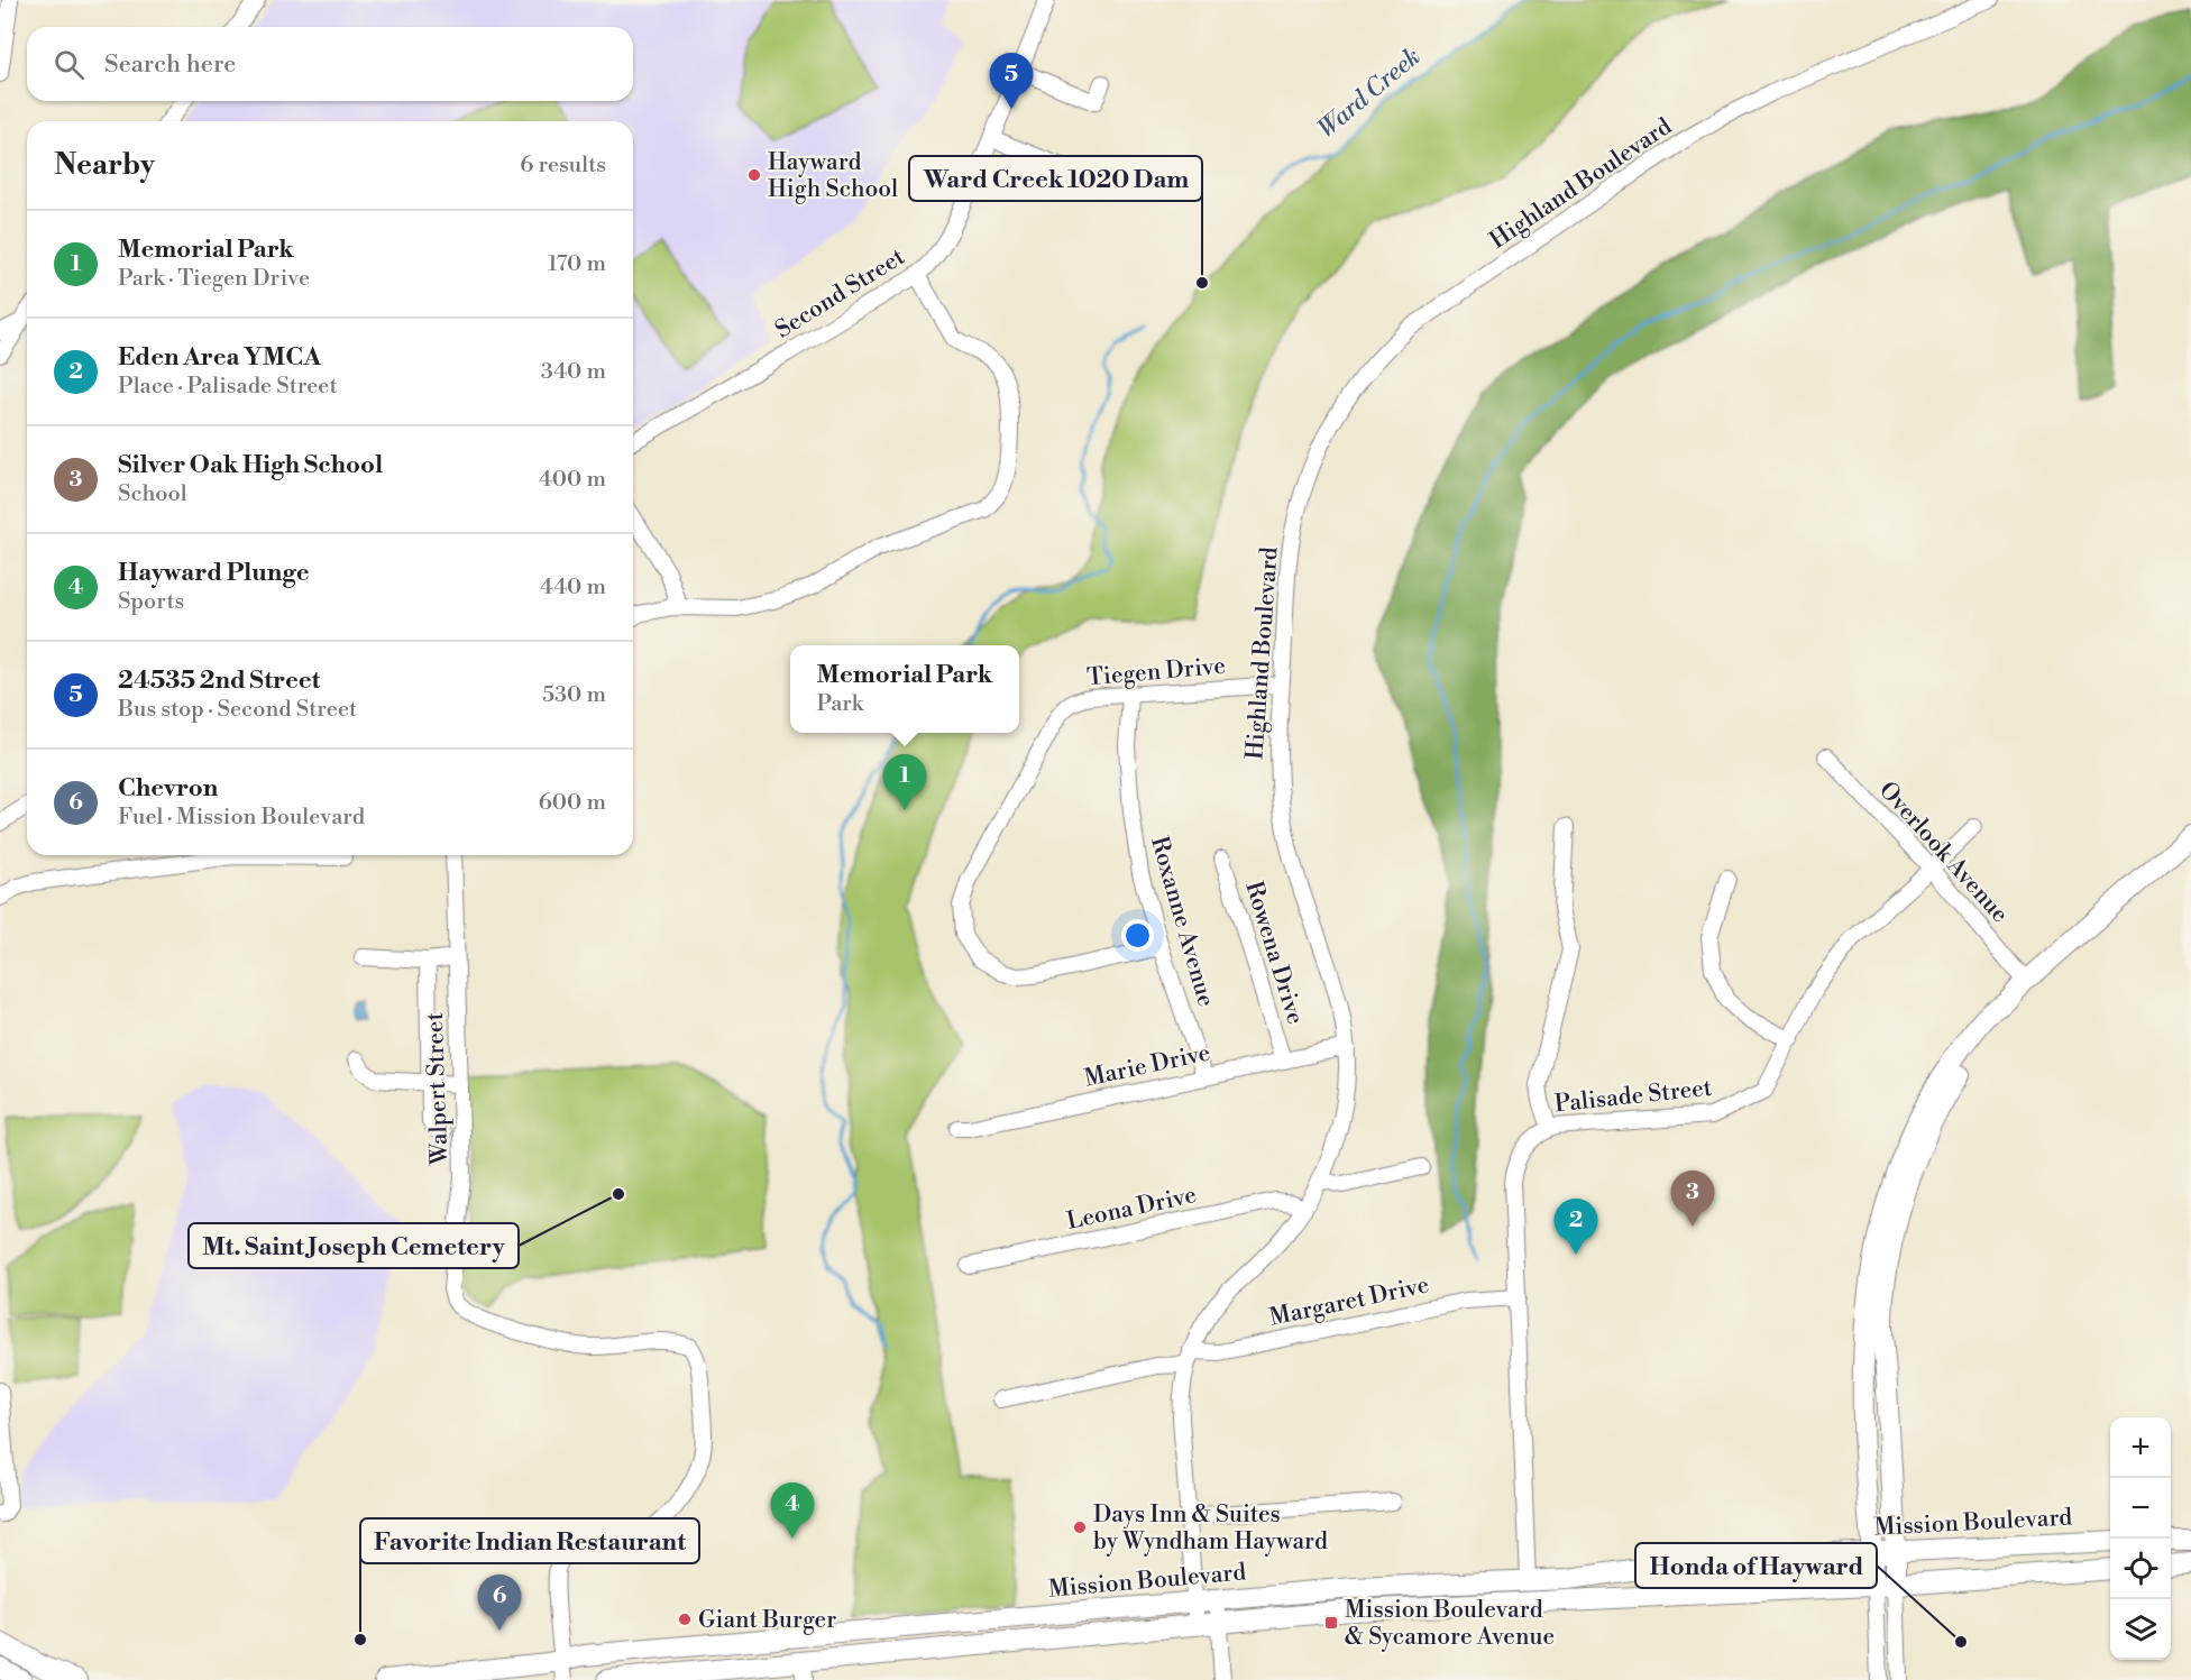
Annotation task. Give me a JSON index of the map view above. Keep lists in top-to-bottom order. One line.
{"streets":{"main road":["Mission Boulevard"],"street":["Highland Boulevard","Second Street","Tiegen Drive","Overlook Avenue","Roxanne Avenue","Rowena Drive","Marie Drive","Walpert Street","Palisade Street","Leona Drive","Margaret Drive"]},"crossings":[["Highland Boulevard","Tiegen Drive"],["Highland Boulevard","Marie Drive"],["Highland Boulevard","Leona Drive"],["Highland Boulevard","Margaret Drive"],["Highland Boulevard","Mission Boulevard"],["Tiegen Drive","Roxanne Avenue"],["Overlook Avenue","Palisade Street"],["Roxanne Avenue","Marie Drive"],["Rowena Drive","Marie Drive"],["Walpert Street","Mission Boulevard"],["Palisade Street","Margaret Drive"],["Palisade Street","Mission Boulevard"]],"water":["Ward Creek"],"places":{"other":["Hayward High School","Ward Creek 1020 Dam","Mt. Saint Joseph Cemetery","Days Inn & Suites by Wyndham Hayward","Giant Burger","Favorite Indian Restaurant","Honda of Hayward"],"transit":["Mission Boulevard & Sycamore Avenue"]},"page":{"search":"Search here","pins":["5","1","3","2","4","6"],"heading":["Nearby","6 results"],"list":[{"mark":"1","name":"Memorial Park","note":"Park · Tiegen Drive","value":"170 m"},{"mark":"2","name":"Eden Area YMCA","note":"Place · Palisade Street","value":"340 m"},{"mark":"3","name":"Silver Oak High School","note":"School","value":"400 m"},{"mark":"4","name":"Hayward Plunge","note":"Sports","value":"440 m"},{"mark":"5","name":"24535 2nd Street","note":"Bus stop · Second Street","value":"530 m"},{"mark":"6","name":"Chevron","note":"Fuel · Mission Boulevard","value":"600 m"}],"popup":["Memorial Park","Park"],"map_buttons":["+","−"]}}
